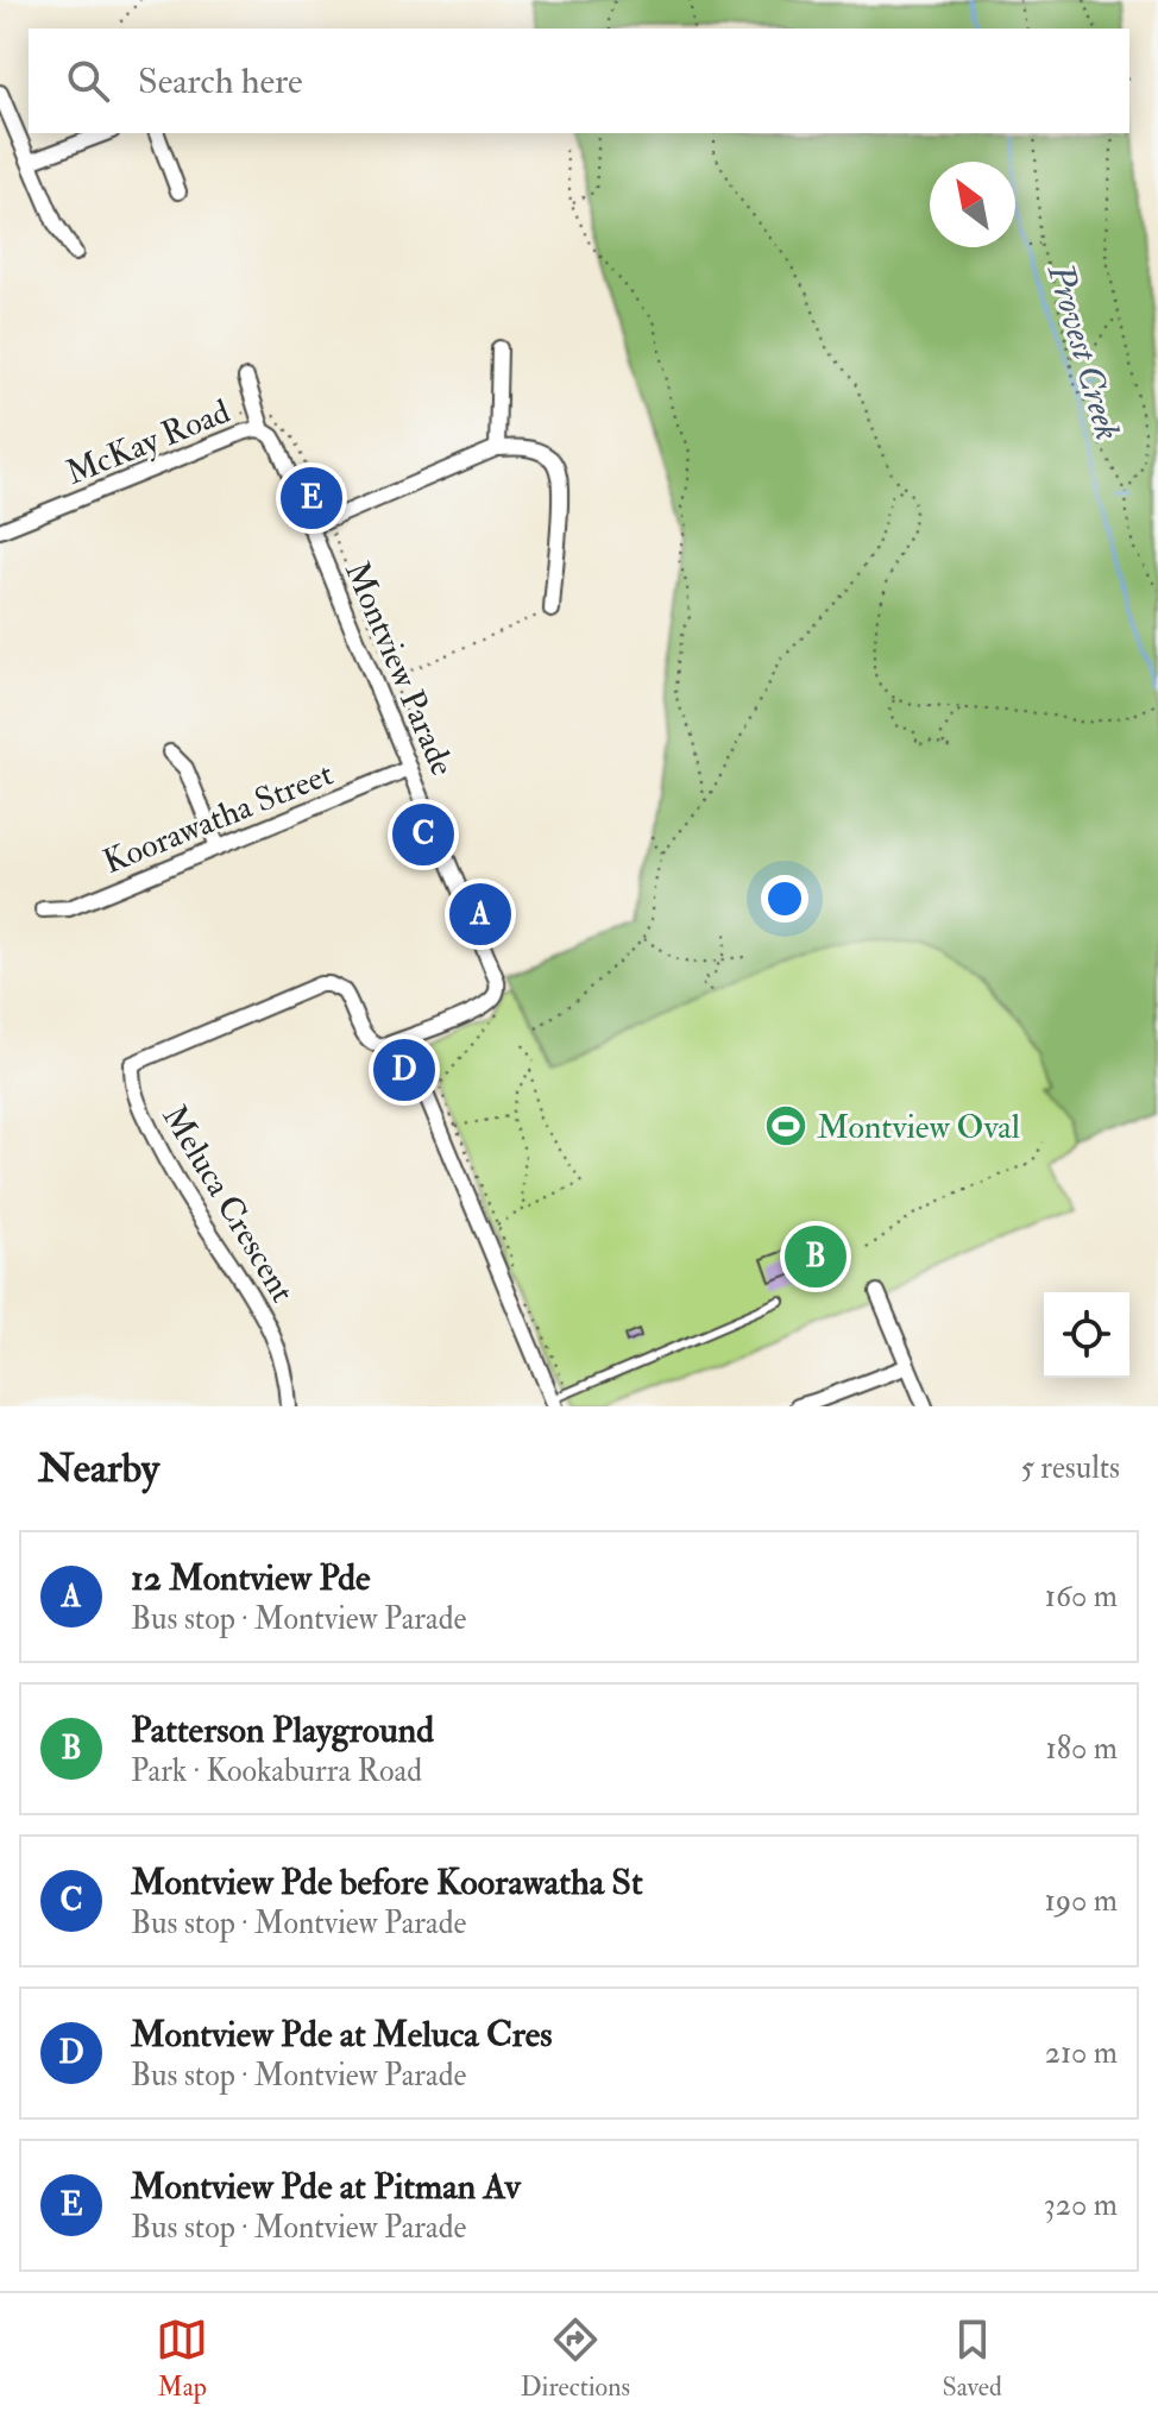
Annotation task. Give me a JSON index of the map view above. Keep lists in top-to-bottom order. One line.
{"streets":{"street":["McKay Road","Montview Parade","Koorawatha Street","Meluca Crescent"]},"crossings":[["McKay Road","Montview Parade"],["Montview Parade","Koorawatha Street"],["Montview Parade","Meluca Crescent"]],"water":["Provest Creek"],"places":{"sports":["Montview Oval"]},"north":"top left","page":{"search":"Search here","pins":["E","C","A","D","B"],"heading":["Nearby","5 results"],"list":[{"mark":"A","name":"12 Montview Pde","note":"Bus stop · Montview Parade","value":"160 m"},{"mark":"B","name":"Patterson Playground","note":"Park · Kookaburra Road","value":"180 m"},{"mark":"C","name":"Montview Pde before Koorawatha St","note":"Bus stop · Montview Parade","value":"190 m"},{"mark":"D","name":"Montview Pde at Meluca Cres","note":"Bus stop · Montview Parade","value":"210 m"},{"mark":"E","name":"Montview Pde at Pitman Av","note":"Bus stop · Montview Parade","value":"320 m"}],"nav":["Map","Directions","Saved"]}}
